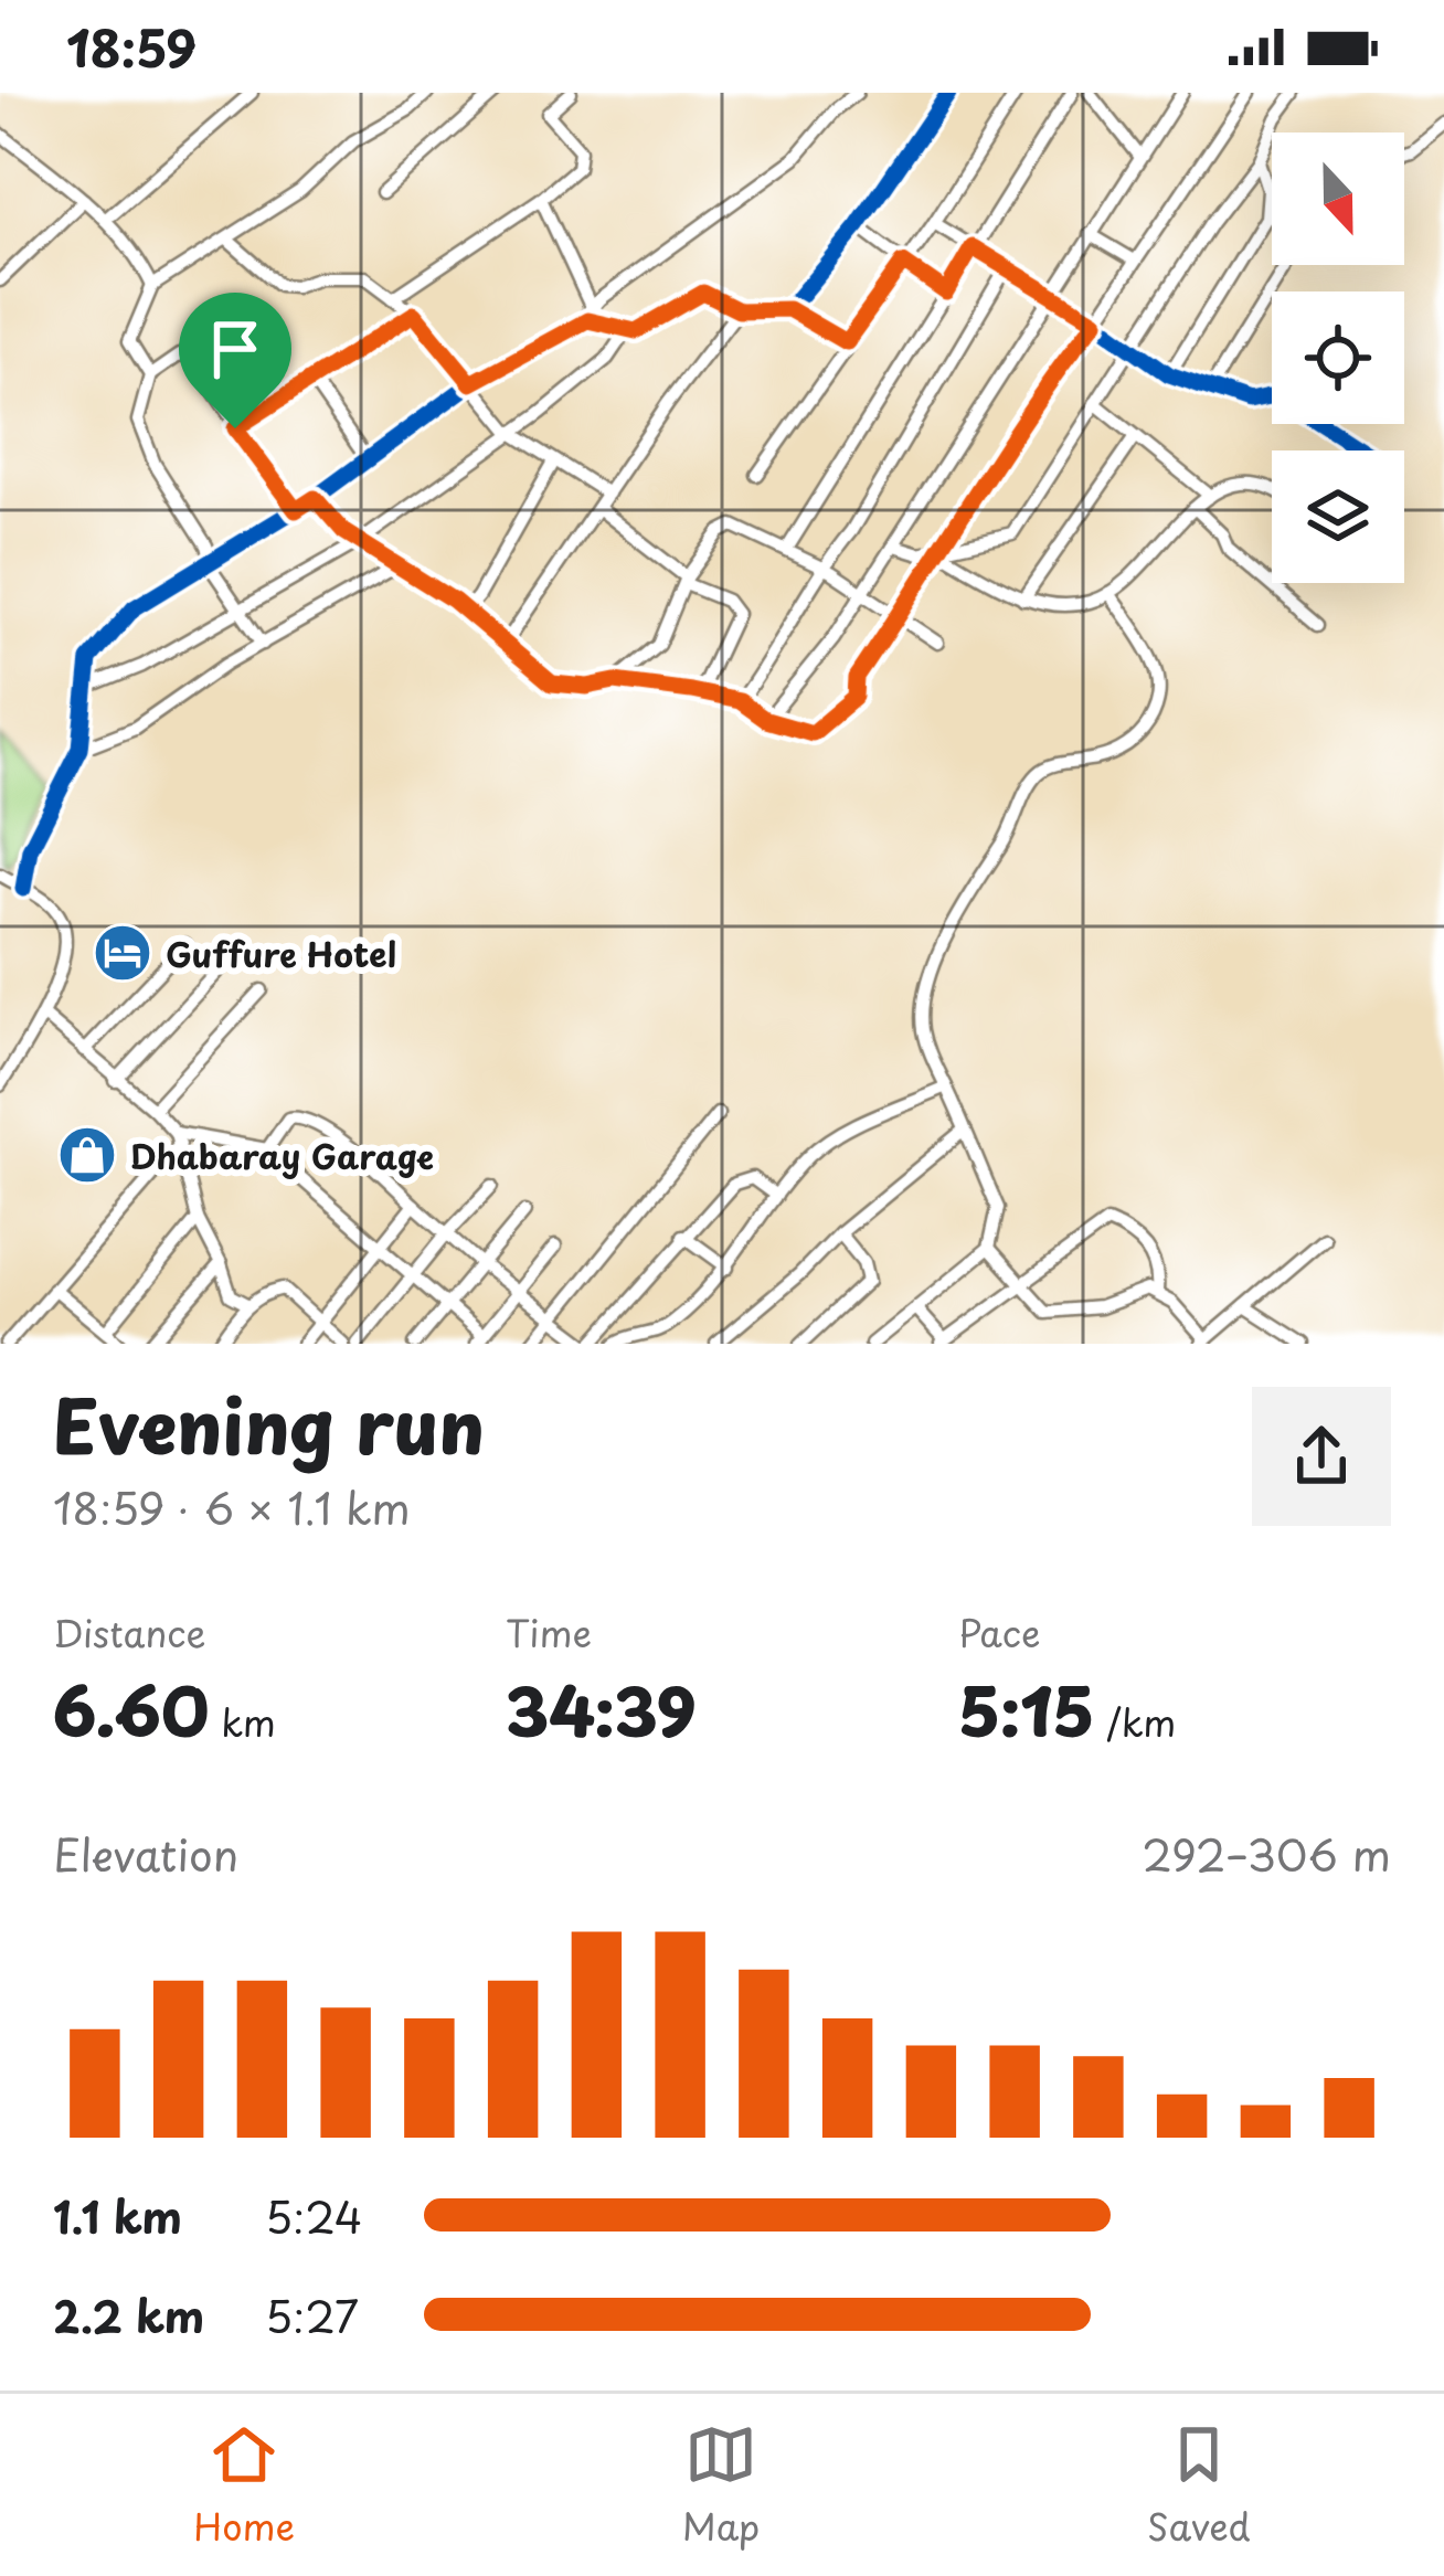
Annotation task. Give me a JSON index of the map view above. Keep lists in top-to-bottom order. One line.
{"places":{"hotel":["Guffure Hotel"],"shop":["Dhabaray Garage"]},"north":"bottom","page":{"status":"18:59","heading":["Evening run","18:59 · 6 × 1.1 km"],"stats":[["Distance","6.60 km"],["Time","34:39"],["Pace","5:15 /km"]],"chart":["Elevation","292–306 m"],"list":[{"name":"1.1 km","note":"5:24"},{"name":"2.2 km","note":"5:27"}],"tabs":["Home","Map","Saved"]}}
